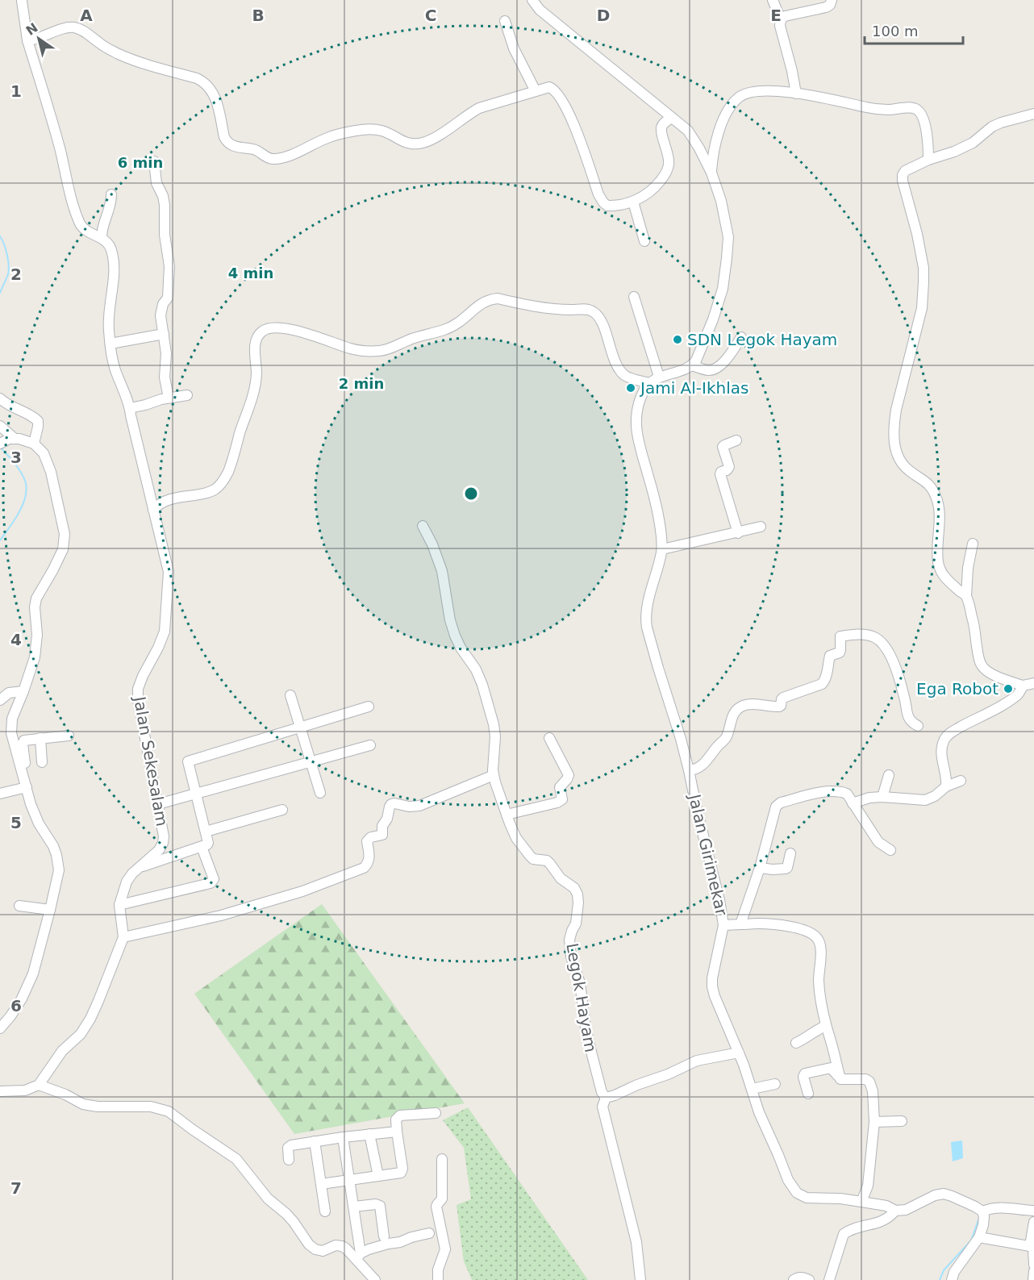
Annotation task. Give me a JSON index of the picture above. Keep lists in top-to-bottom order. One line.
{"streets":{"street":["Jalan Sekesalam","Jalan Girimekar","Legok Hayam"]},"places":["SDN Legok Hayam","Jami Al-Ikhlas","Ega Robot"],"scale_bar":"100 m","north":"top left","grid":{"columns":["A","B","C","D","E"],"rows":["1","2","3","4","5","6","7"]},"rings":["6 min","4 min","2 min"]}
